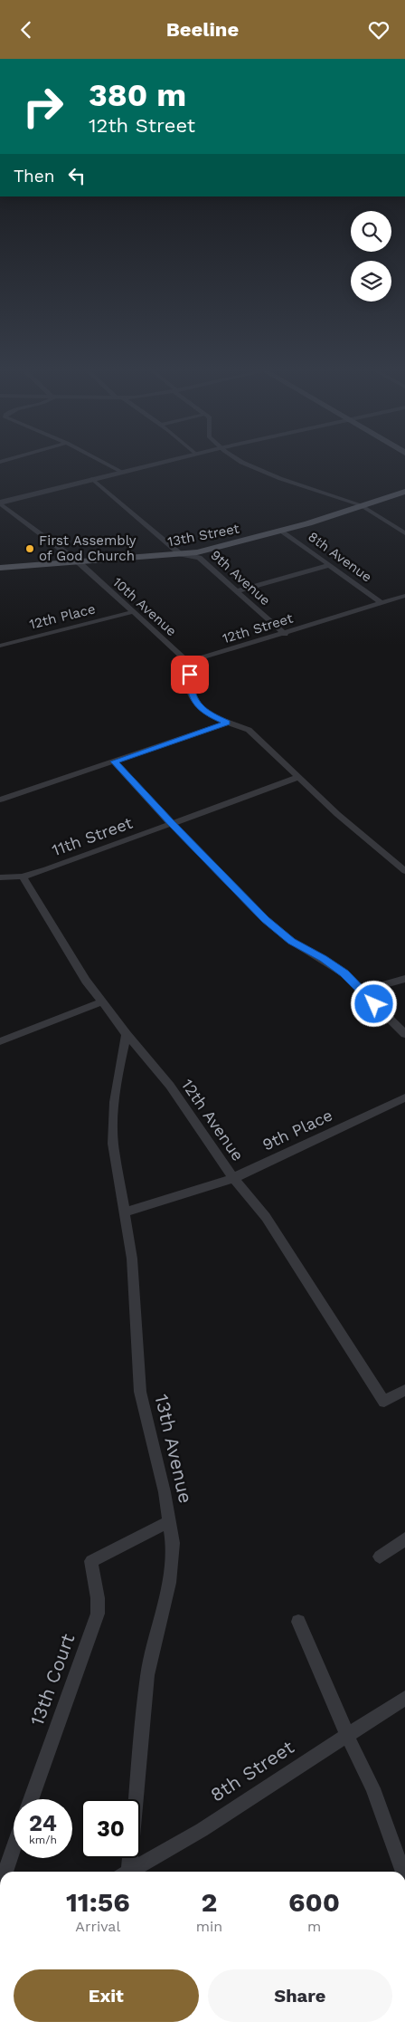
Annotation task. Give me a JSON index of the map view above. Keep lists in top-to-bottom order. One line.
{"streets":{"main road":["13th Street"],"street":["8th Avenue","9th Avenue","10th Avenue","12th Place","12th Street","11th Street","12th Avenue","9th Place","13th Avenue","13th Court","8th Street"]},"crossings":[["13th Street","8th Avenue"],["13th Street","9th Avenue"],["13th Street","10th Avenue"],["8th Avenue","12th Street"],["9th Avenue","12th Street"],["10th Avenue","12th Place"],["10th Avenue","12th Street"],["11th Street","12th Avenue"],["12th Avenue","9th Place"],["12th Avenue","13th Avenue"],["9th Place","13th Avenue"],["13th Avenue","13th Court"]],"places":["First Assembly of God Church"],"page":{"header":"Beeline","turn":["380 m","12th Street"],"then":"Then","speed":"24 km/h","limit":"30","eta":["11:56","Arrival","2","min","600","m"],"buttons":["Exit","Share"]}}
